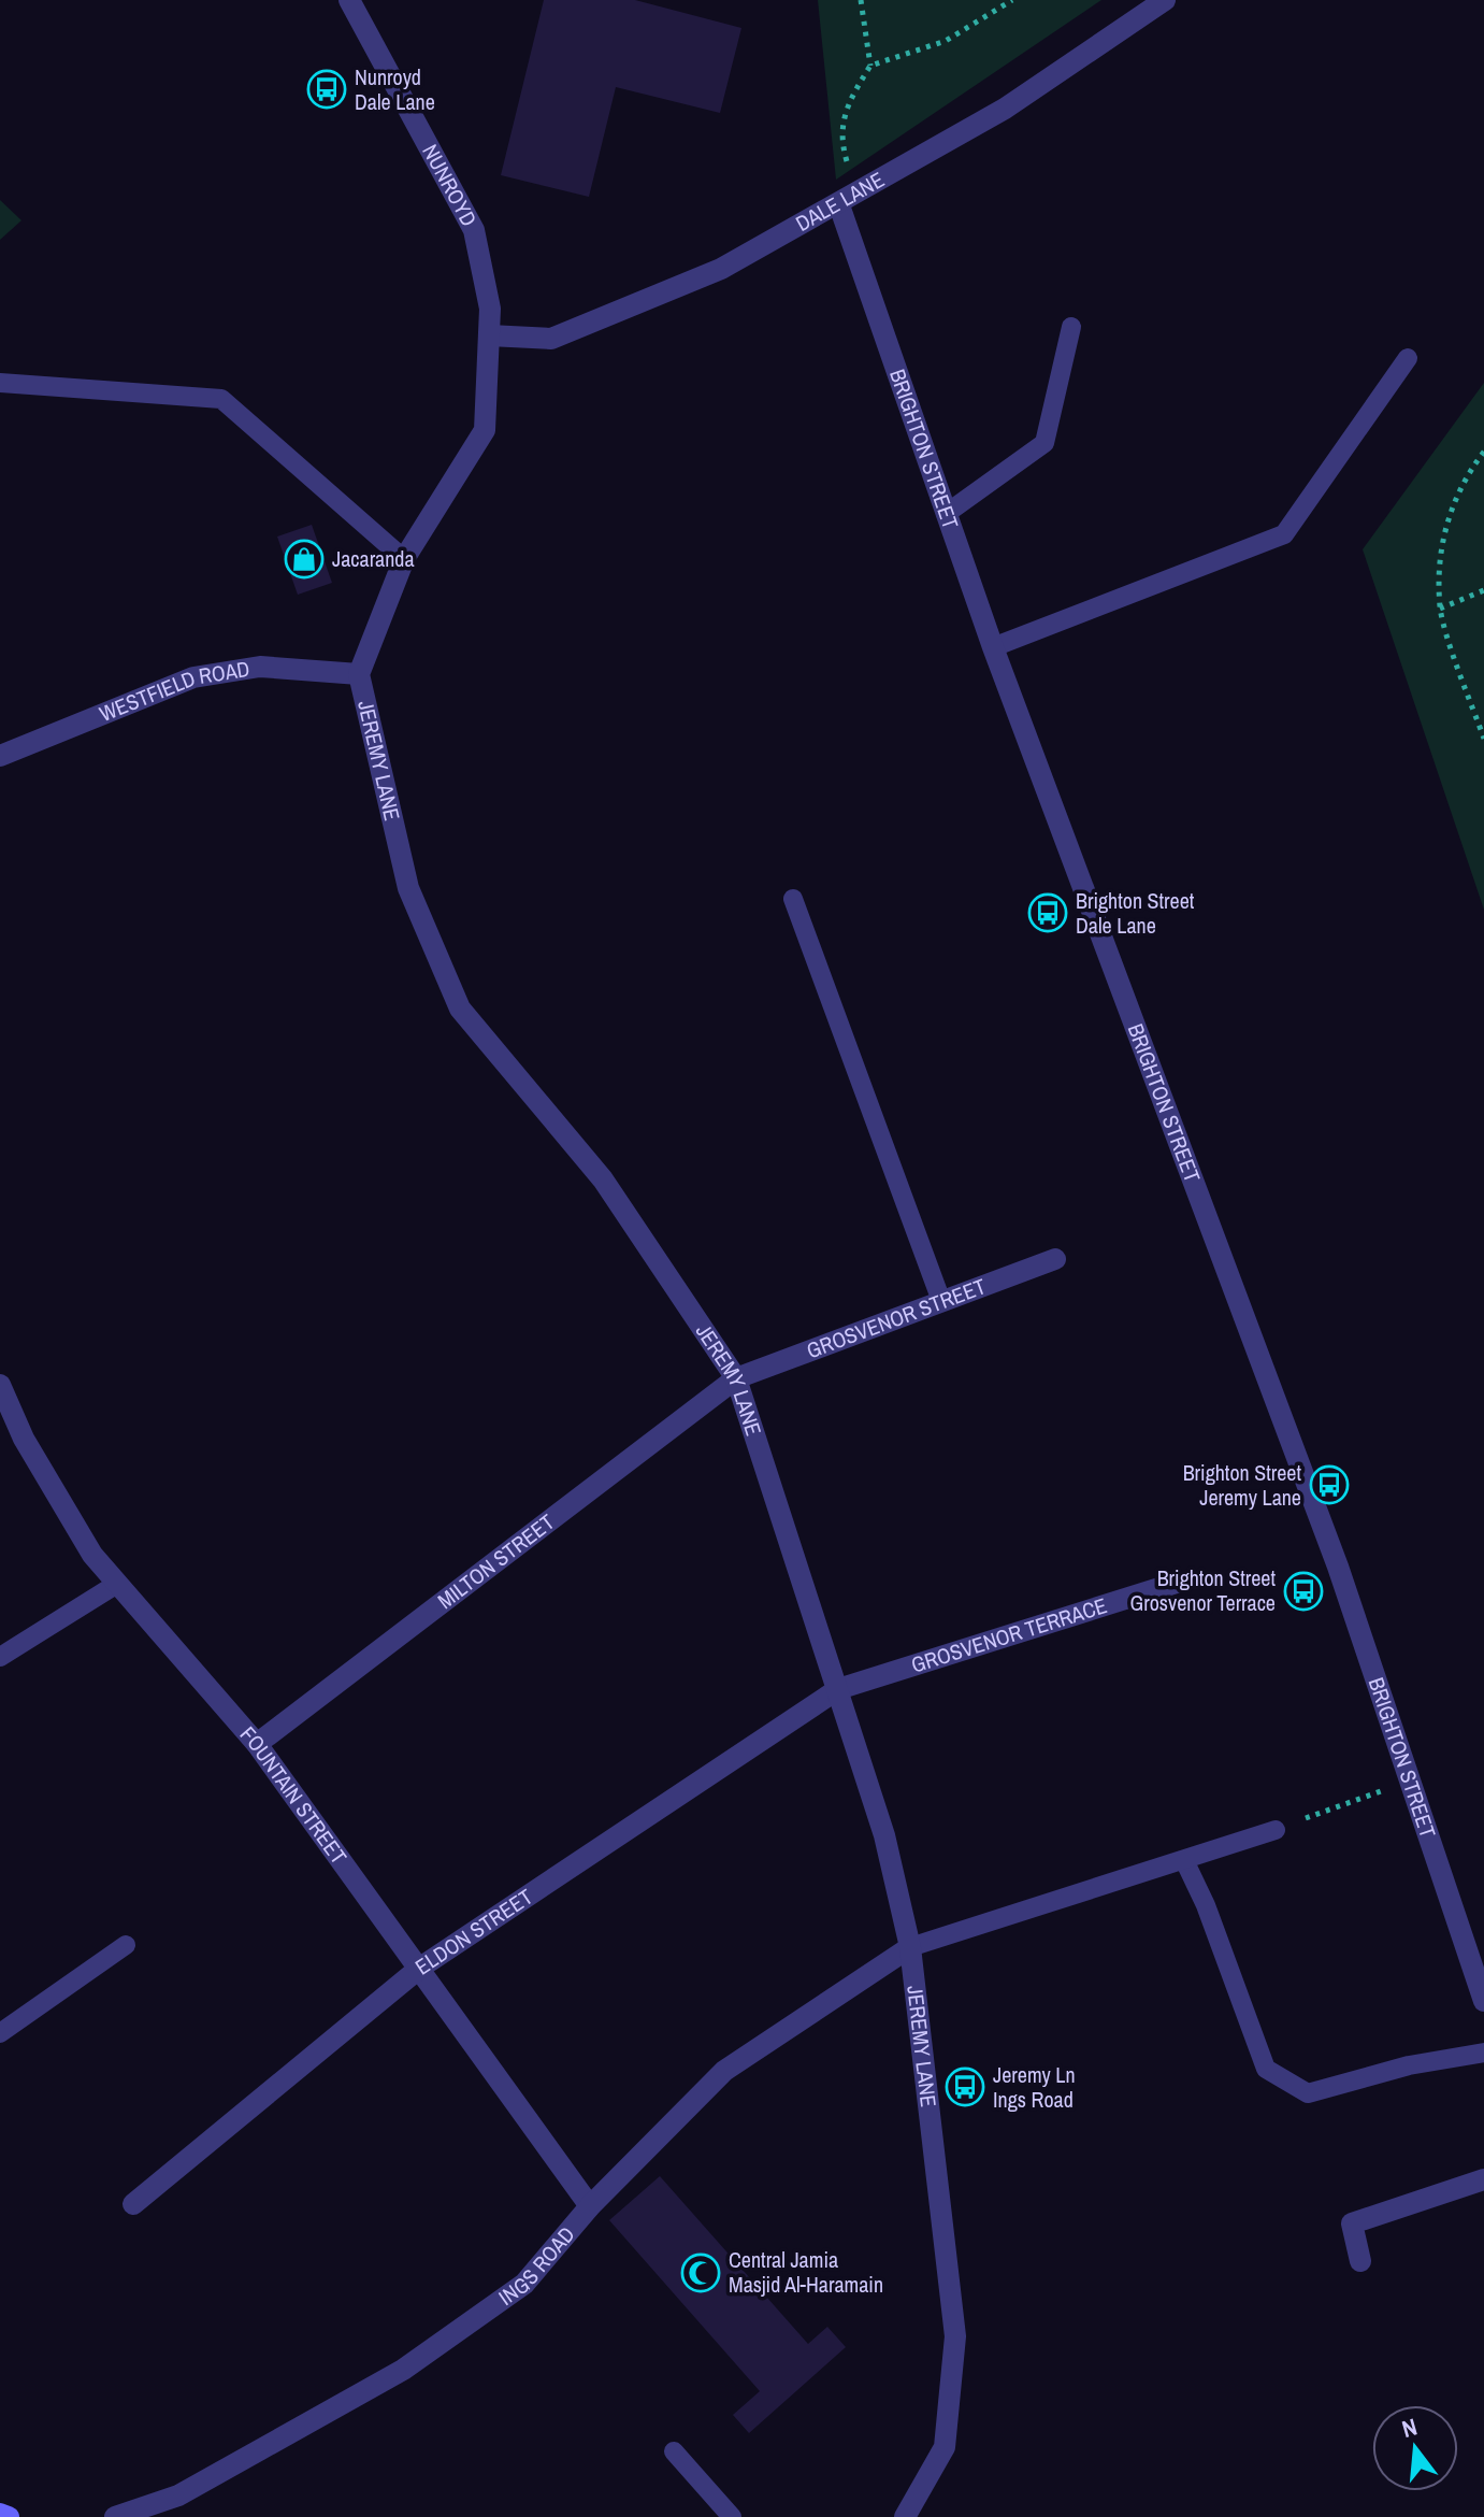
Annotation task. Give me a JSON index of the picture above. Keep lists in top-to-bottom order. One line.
{"streets":{"street":["NUNROYD","DALE LANE","BRIGHTON STREET","WESTFIELD ROAD","JEREMY LANE","GROSVENOR STREET","MILTON STREET","GROSVENOR TERRACE","FOUNTAIN STREET","ELDON STREET","INGS ROAD"]},"crossings":[["NUNROYD","DALE LANE"],["NUNROYD","JEREMY LANE"],["DALE LANE","BRIGHTON STREET"],["DALE LANE","JEREMY LANE"],["WESTFIELD ROAD","JEREMY LANE"],["JEREMY LANE","GROSVENOR STREET"],["JEREMY LANE","MILTON STREET"],["JEREMY LANE","GROSVENOR TERRACE"],["JEREMY LANE","ELDON STREET"],["JEREMY LANE","INGS ROAD"],["GROSVENOR STREET","MILTON STREET"],["MILTON STREET","FOUNTAIN STREET"],["GROSVENOR TERRACE","ELDON STREET"],["FOUNTAIN STREET","ELDON STREET"],["FOUNTAIN STREET","INGS ROAD"]],"places":{"bus stop":["Nunroyd Dale Lane","Brighton Street Dale Lane","Brighton Street Jeremy Lane","Brighton Street Grosvenor Terrace","Jeremy Ln Ings Road"],"shop":["Jacaranda"],"mosque":["Central Jamia Masjid Al-Haramain"]},"north":"top"}
